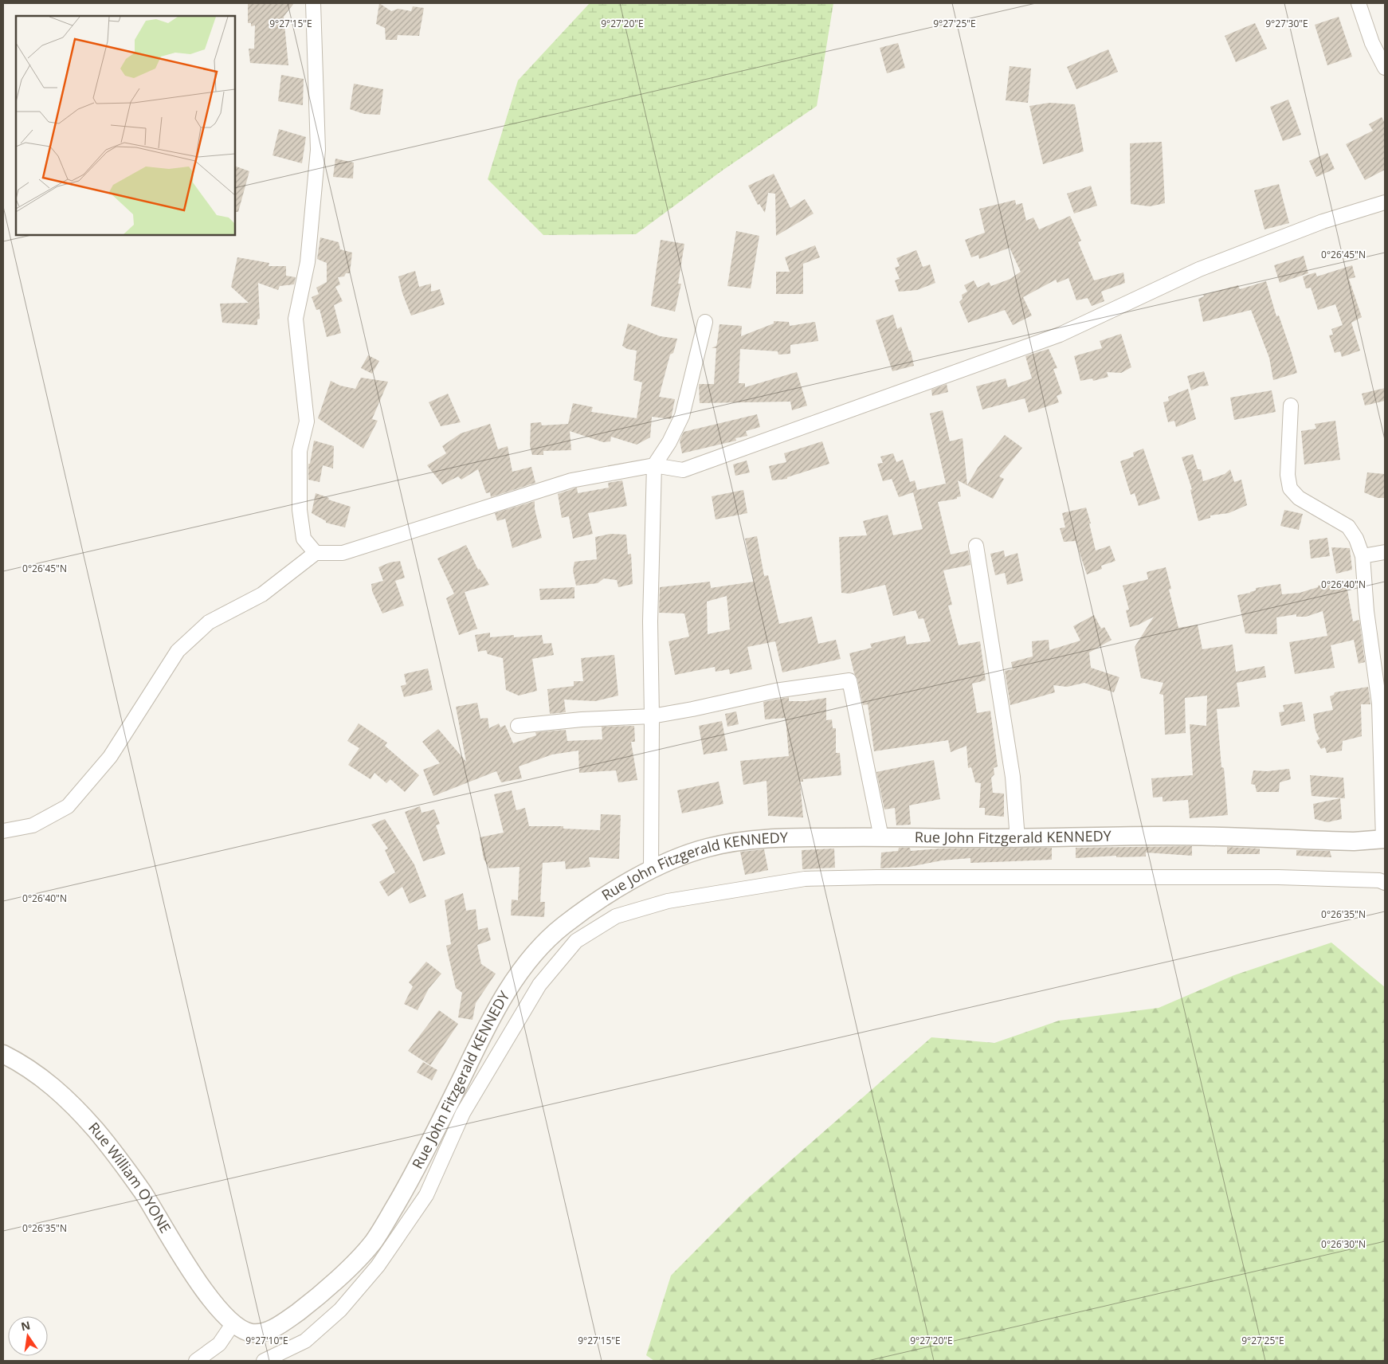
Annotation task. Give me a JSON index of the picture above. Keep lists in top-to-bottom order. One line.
{"streets":{"street":["Rue John Fitzgerald KENNEDY","Rue William OYONE"]},"crossings":[["Rue John Fitzgerald KENNEDY","Rue William OYONE"]],"north":"top","coordinates":["9°27'15\"E","9°27'20\"E","9°27'25\"E","9°27'30\"E","0°26'45\"N","0°26'40\"N","0°26'35\"N","0°26'30\"N","9°27'10\"E"]}
